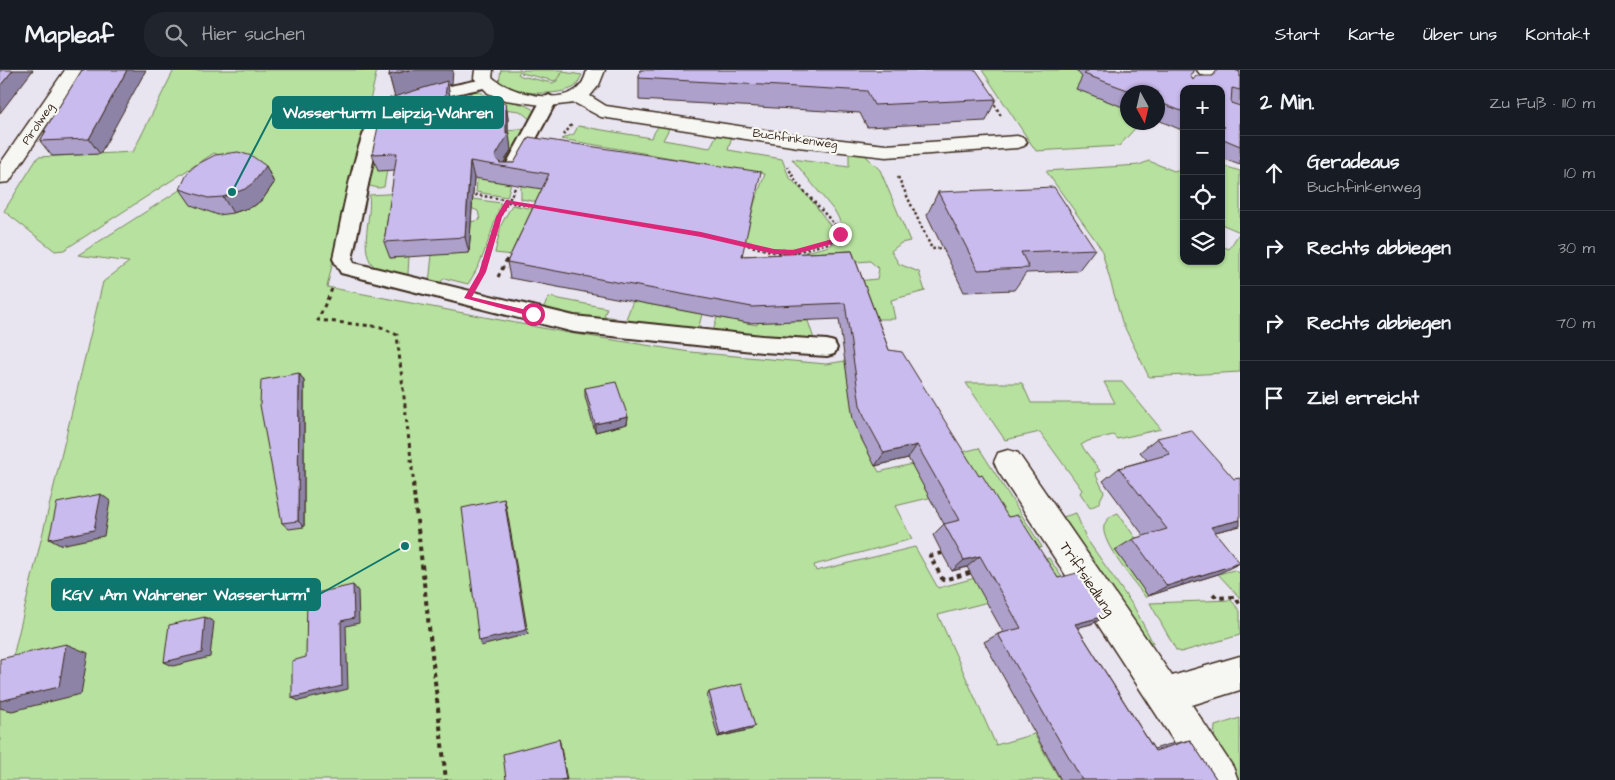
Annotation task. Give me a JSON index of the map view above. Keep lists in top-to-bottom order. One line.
{"streets":{"street":["Pirolweg","Buchfinkenweg","Triftsiedlung"]},"places":["Wasserturm Leipzig-Wahren","KGV „Am Wahrener Wasserturm“"],"north":"bottom","page":{"header":"Mapleaf","search":"Hier suchen","nav":["Start","Karte","Über uns","Kontakt"],"heading":["2 Min.","Zu Fuß · 110 m"],"map_buttons":["+","−"],"list":[["Geradeaus","Buchfinkenweg","10 m"],["Rechts abbiegen","30 m"],["Rechts abbiegen","70 m"],"Ziel erreicht"]}}
